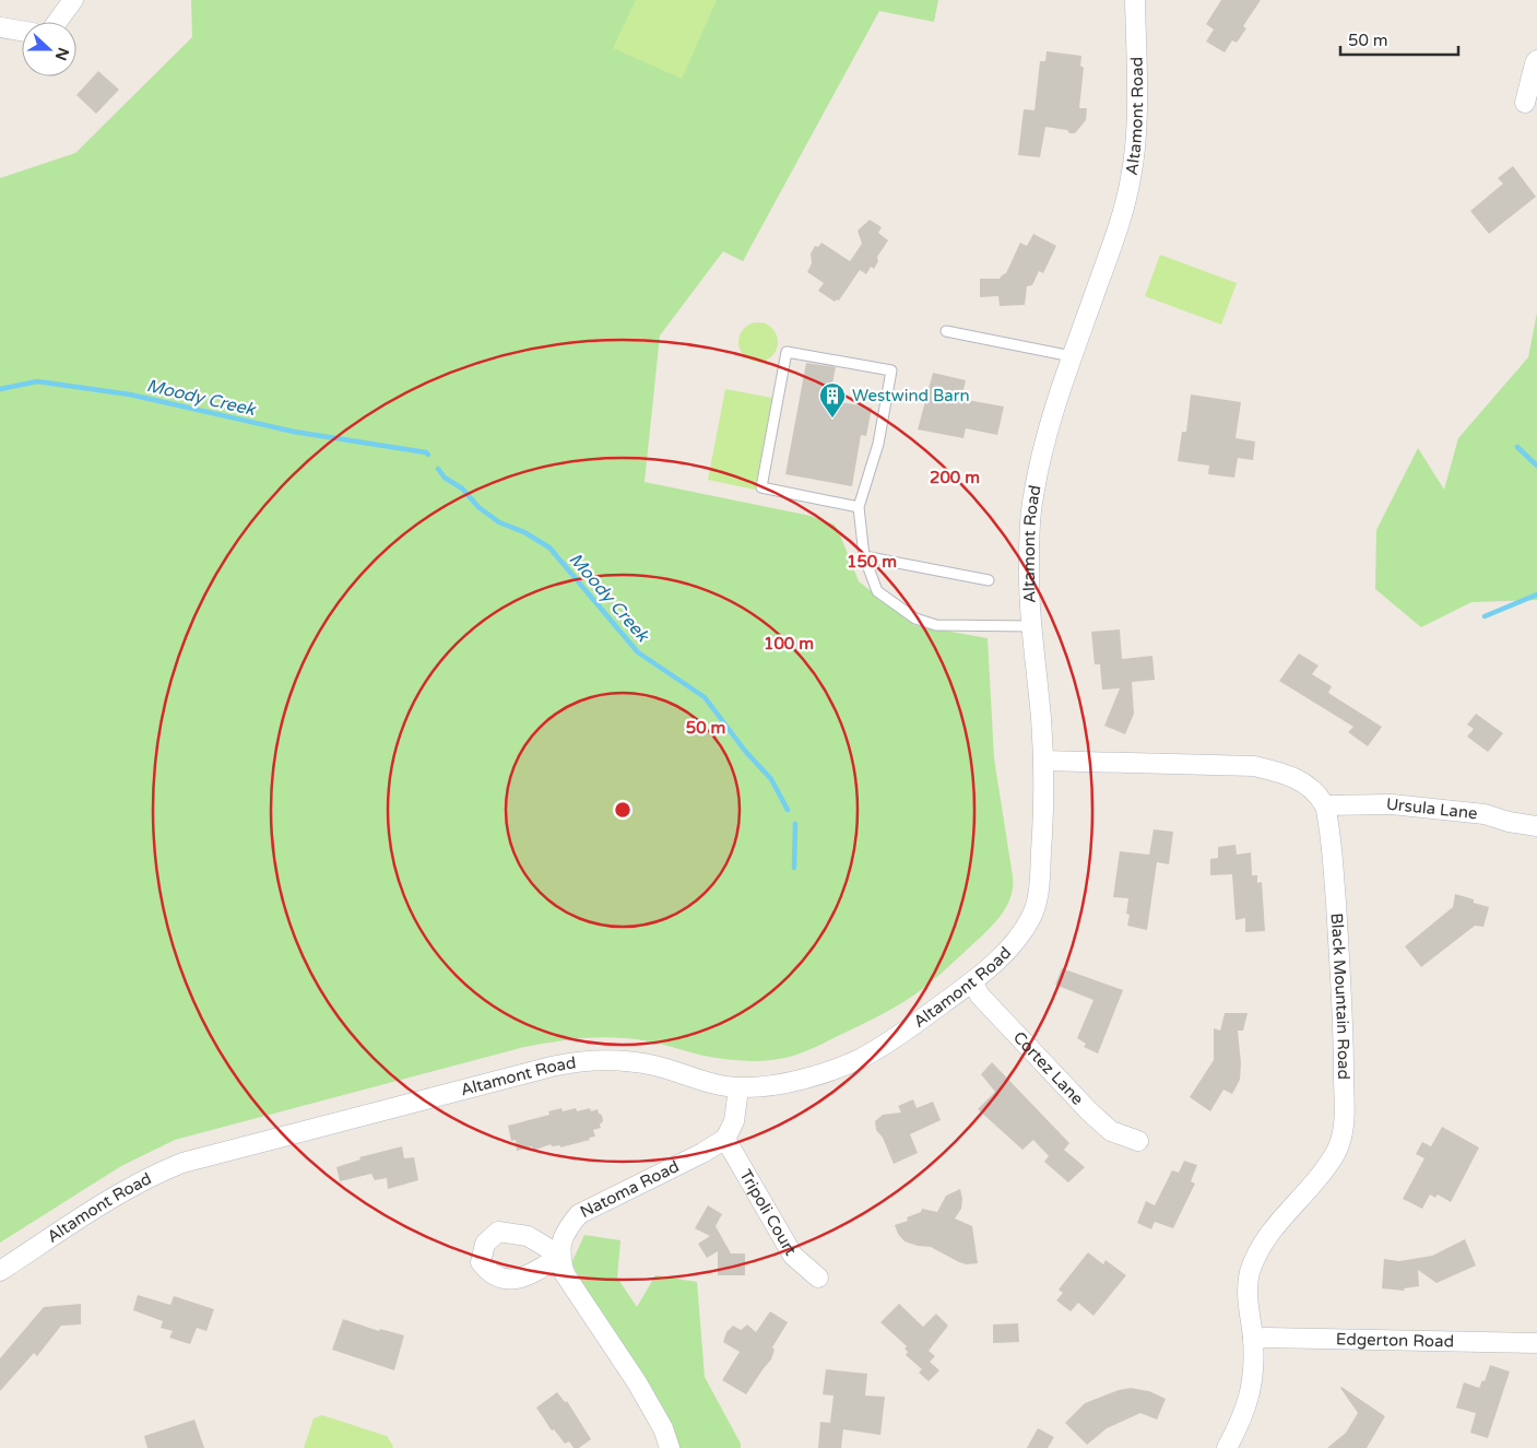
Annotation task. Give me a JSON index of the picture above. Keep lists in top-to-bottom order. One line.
{"streets":{"street":["Altamont Road","Ursula Lane","Black Mountain Road","Cortez Lane","Natoma Road","Tripoli Court","Edgerton Road"]},"crossings":[["Altamont Road","Cortez Lane"],["Ursula Lane","Black Mountain Road"],["Black Mountain Road","Edgerton Road"],["Natoma Road","Tripoli Court"]],"water":["Moody Creek"],"places":{"building":["Westwind Barn"]},"scale_bar":"50 m","north":"right","rings":["200 m","150 m","100 m","50 m"]}
